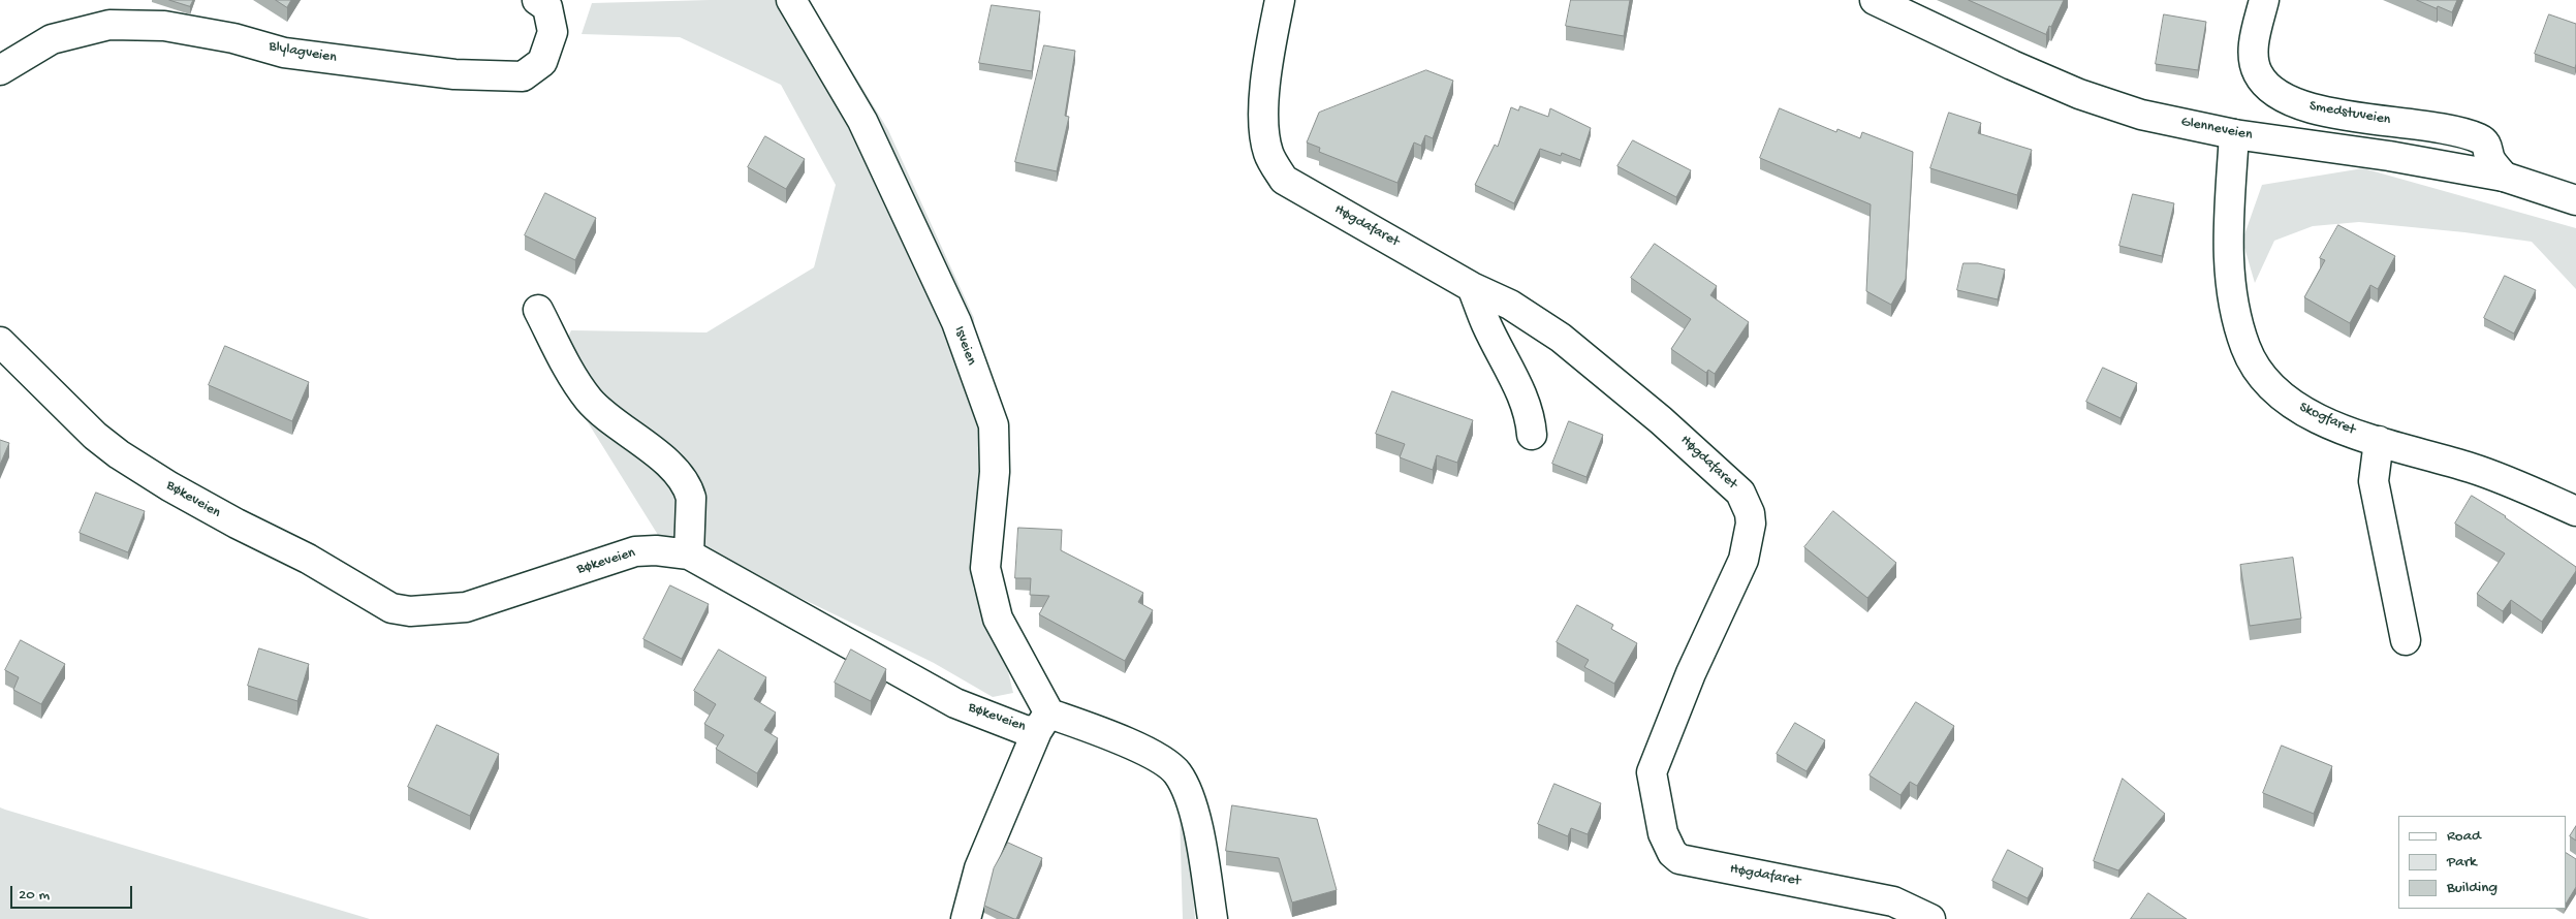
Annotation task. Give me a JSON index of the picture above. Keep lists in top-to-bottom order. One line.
{"streets":{"street":["Blylagveien","Smedstuveien","Glenneveien","Høgdafaret","Isveien","Skogfaret","Bøkeveien"]},"crossings":[["Smedstuveien","Glenneveien"],["Glenneveien","Skogfaret"],["Isveien","Bøkeveien"]],"legend":["Road","Park","Building"],"scale_bar":"20 m"}
